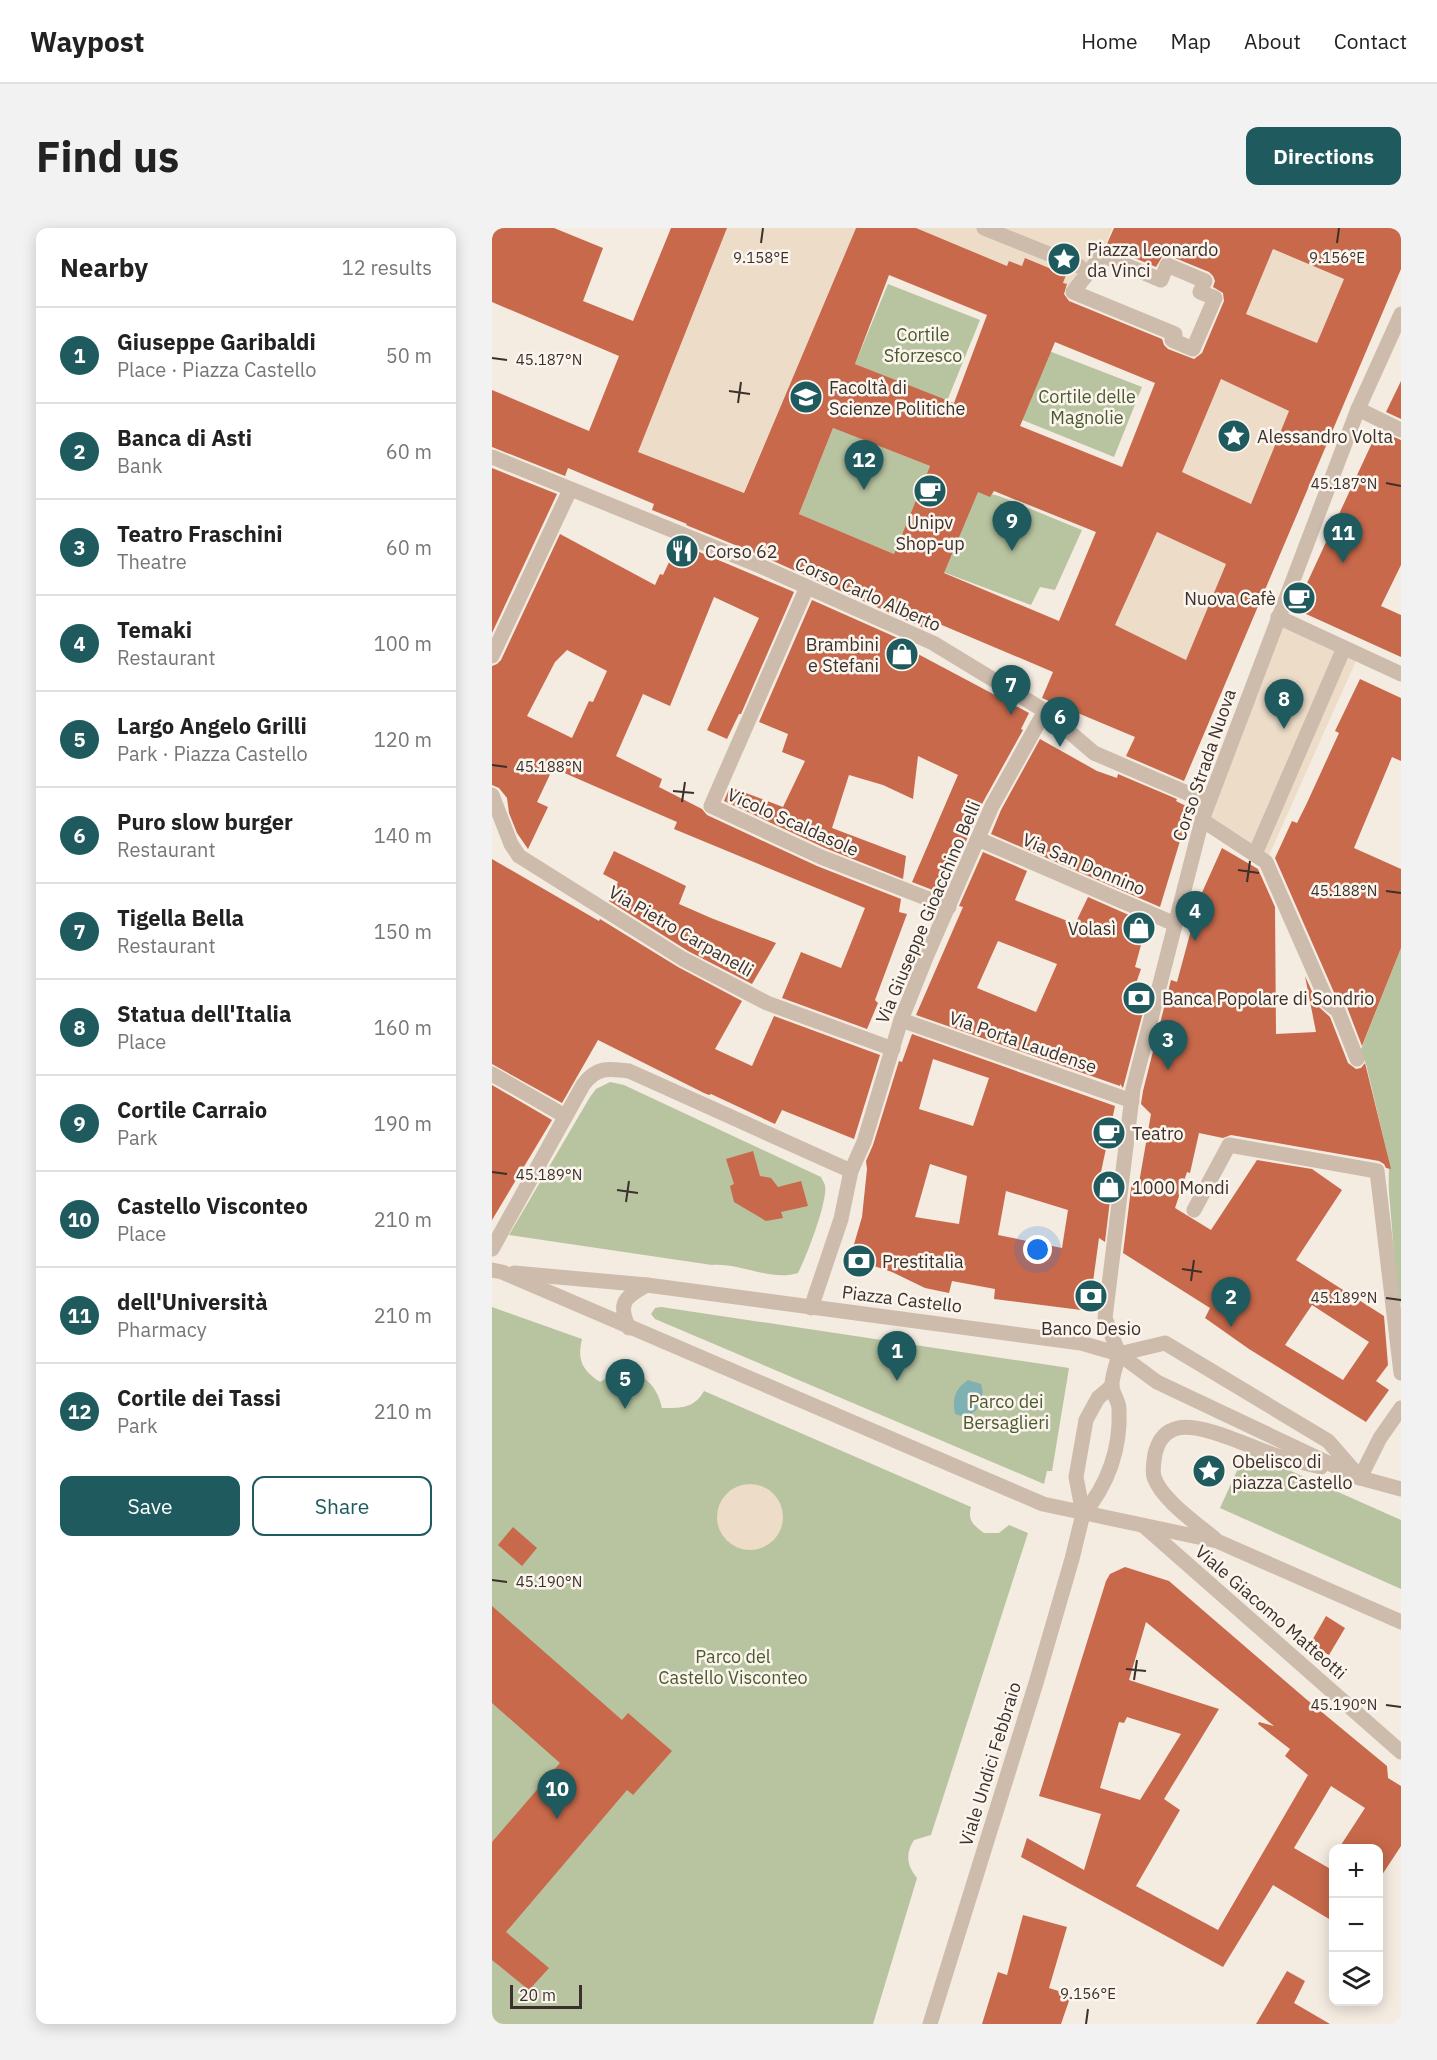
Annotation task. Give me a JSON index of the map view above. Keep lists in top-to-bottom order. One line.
{"streets":{"street":["Corso Carlo Alberto","Corso Strada Nuova","Vicolo Scaldasole","Via San Donnino","Via Giuseppe Gioacchino Belli","Via Pietro Carpanelli","Via Porta Laudense","Piazza Castello","Viale Giacomo Matteotti","Viale Undici Febbraio"]},"crossings":[["Corso Carlo Alberto","Corso Strada Nuova"],["Corso Carlo Alberto","Vicolo Scaldasole"],["Corso Carlo Alberto","Via Giuseppe Gioacchino Belli"],["Corso Strada Nuova","Via San Donnino"],["Corso Strada Nuova","Via Porta Laudense"],["Corso Strada Nuova","Piazza Castello"],["Corso Strada Nuova","Viale Giacomo Matteotti"],["Vicolo Scaldasole","Via Giuseppe Gioacchino Belli"],["Via San Donnino","Via Giuseppe Gioacchino Belli"],["Via Giuseppe Gioacchino Belli","Via Pietro Carpanelli"],["Via Giuseppe Gioacchino Belli","Via Porta Laudense"],["Via Giuseppe Gioacchino Belli","Piazza Castello"],["Piazza Castello","Viale Giacomo Matteotti"],["Piazza Castello","Viale Undici Febbraio"],["Viale Giacomo Matteotti","Viale Undici Febbraio"]],"parks":["Cortile Sforzesco","Cortile delle Magnolie","Parco dei Bersaglieri","Parco del Castello Visconteo"],"places":{"place":["Piazza Leonardo da Vinci","Alessandro Volta","Obelisco di piazza Castello"],"school or university":["Facoltà di Scienze Politiche"],"cafe":["Unipv Shop-up","Nuova Cafè","Teatro"],"restaurant":["Corso 62"],"shop":["Brambini e Stefani","Volasì","1000 Mondi"],"bank":["Banca Popolare di Sondrio","Prestitalia","Banco Desio"]},"scale_bar":"20 m","page":{"header":"Waypost","nav":["Home","Map","About","Contact"],"buttons":["Directions",["Save","Share"]],"title":"Find us","heading":["Nearby","12 results"],"list":[{"mark":"1","name":"Giuseppe Garibaldi","note":"Place · Piazza Castello","value":"50 m"},{"mark":"2","name":"Banca di Asti","note":"Bank","value":"60 m"},{"mark":"3","name":"Teatro Fraschini","note":"Theatre","value":"60 m"},{"mark":"4","name":"Temaki","note":"Restaurant","value":"100 m"},{"mark":"5","name":"Largo Angelo Grilli","note":"Park · Piazza Castello","value":"120 m"},{"mark":"6","name":"Puro slow burger","note":"Restaurant","value":"140 m"},{"mark":"7","name":"Tigella Bella","note":"Restaurant","value":"150 m"},{"mark":"8","name":"Statua dell'Italia","note":"Place","value":"160 m"},{"mark":"9","name":"Cortile Carraio","note":"Park","value":"190 m"},{"mark":"10","name":"Castello Visconteo","note":"Place","value":"210 m"},{"mark":"11","name":"dell'Università","note":"Pharmacy","value":"210 m"},{"mark":"12","name":"Cortile dei Tassi","note":"Park","value":"210 m"}],"pins":["12","9","11","7","8","6","4","3","2","1","5","10"],"map_buttons":["+","−"],"scale":"20 m"},"coordinates":["9.158°E","9.156°E","45.187°N","45.188°N","45.189°N","45.190°N"]}
